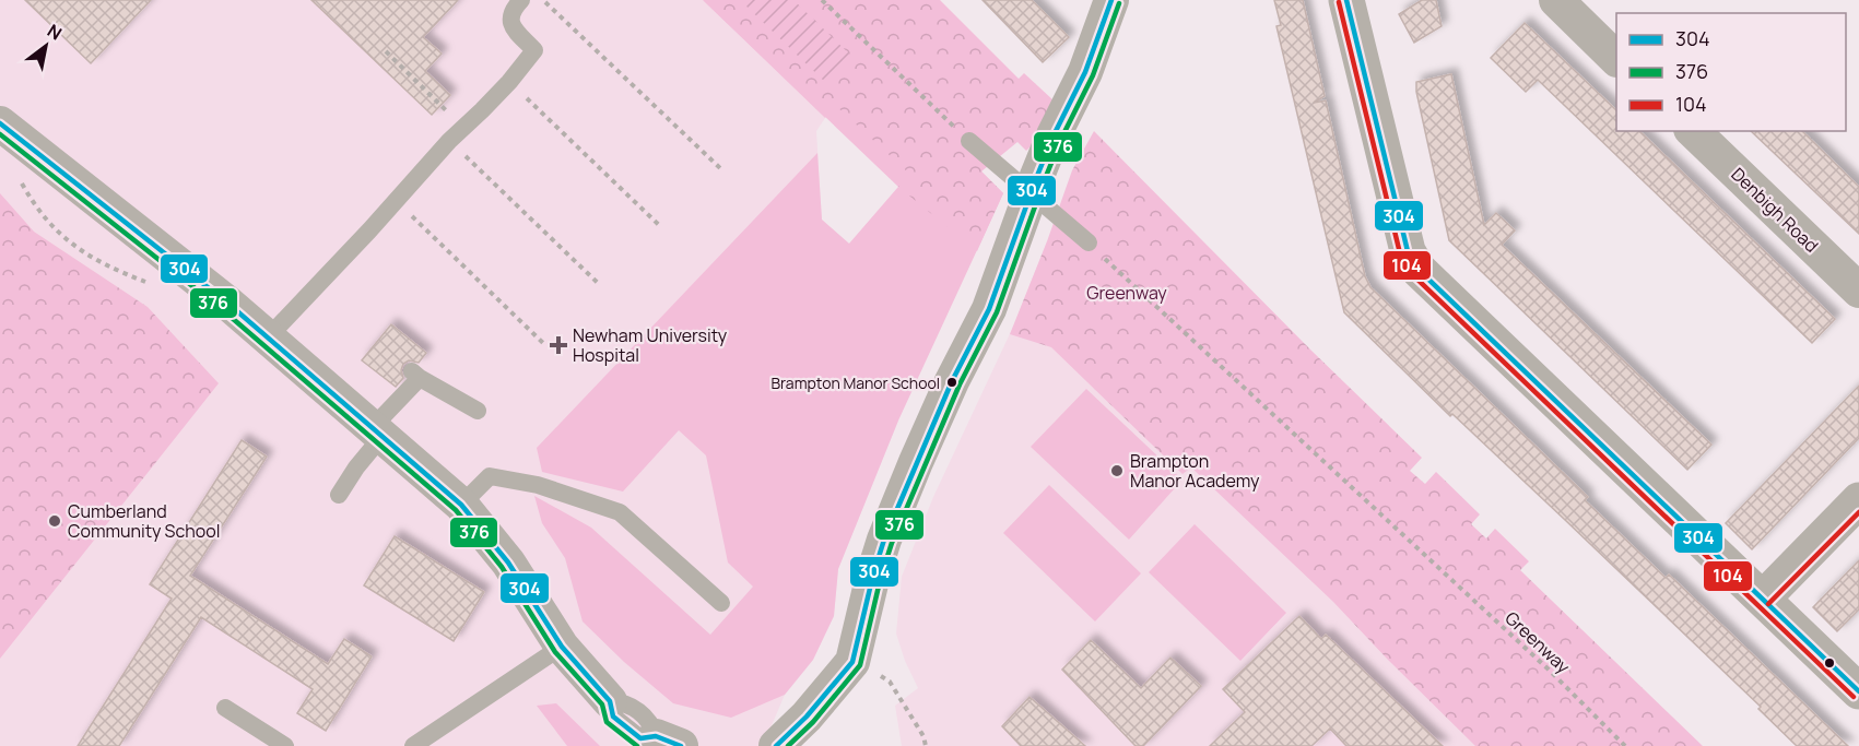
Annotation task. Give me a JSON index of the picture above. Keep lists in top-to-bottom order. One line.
{"streets":{"street":["Denbigh Road"],"path":["Greenway"]},"parks":["Greenway"],"places":{"health":["Newham University Hospital"],"other":["Brampton Manor School","Brampton Manor Academy","Cumberland Community School"]},"lines":["transit line 304","transit line 104","transit line 376"],"legend":["304","376","104"],"north":"top right"}
